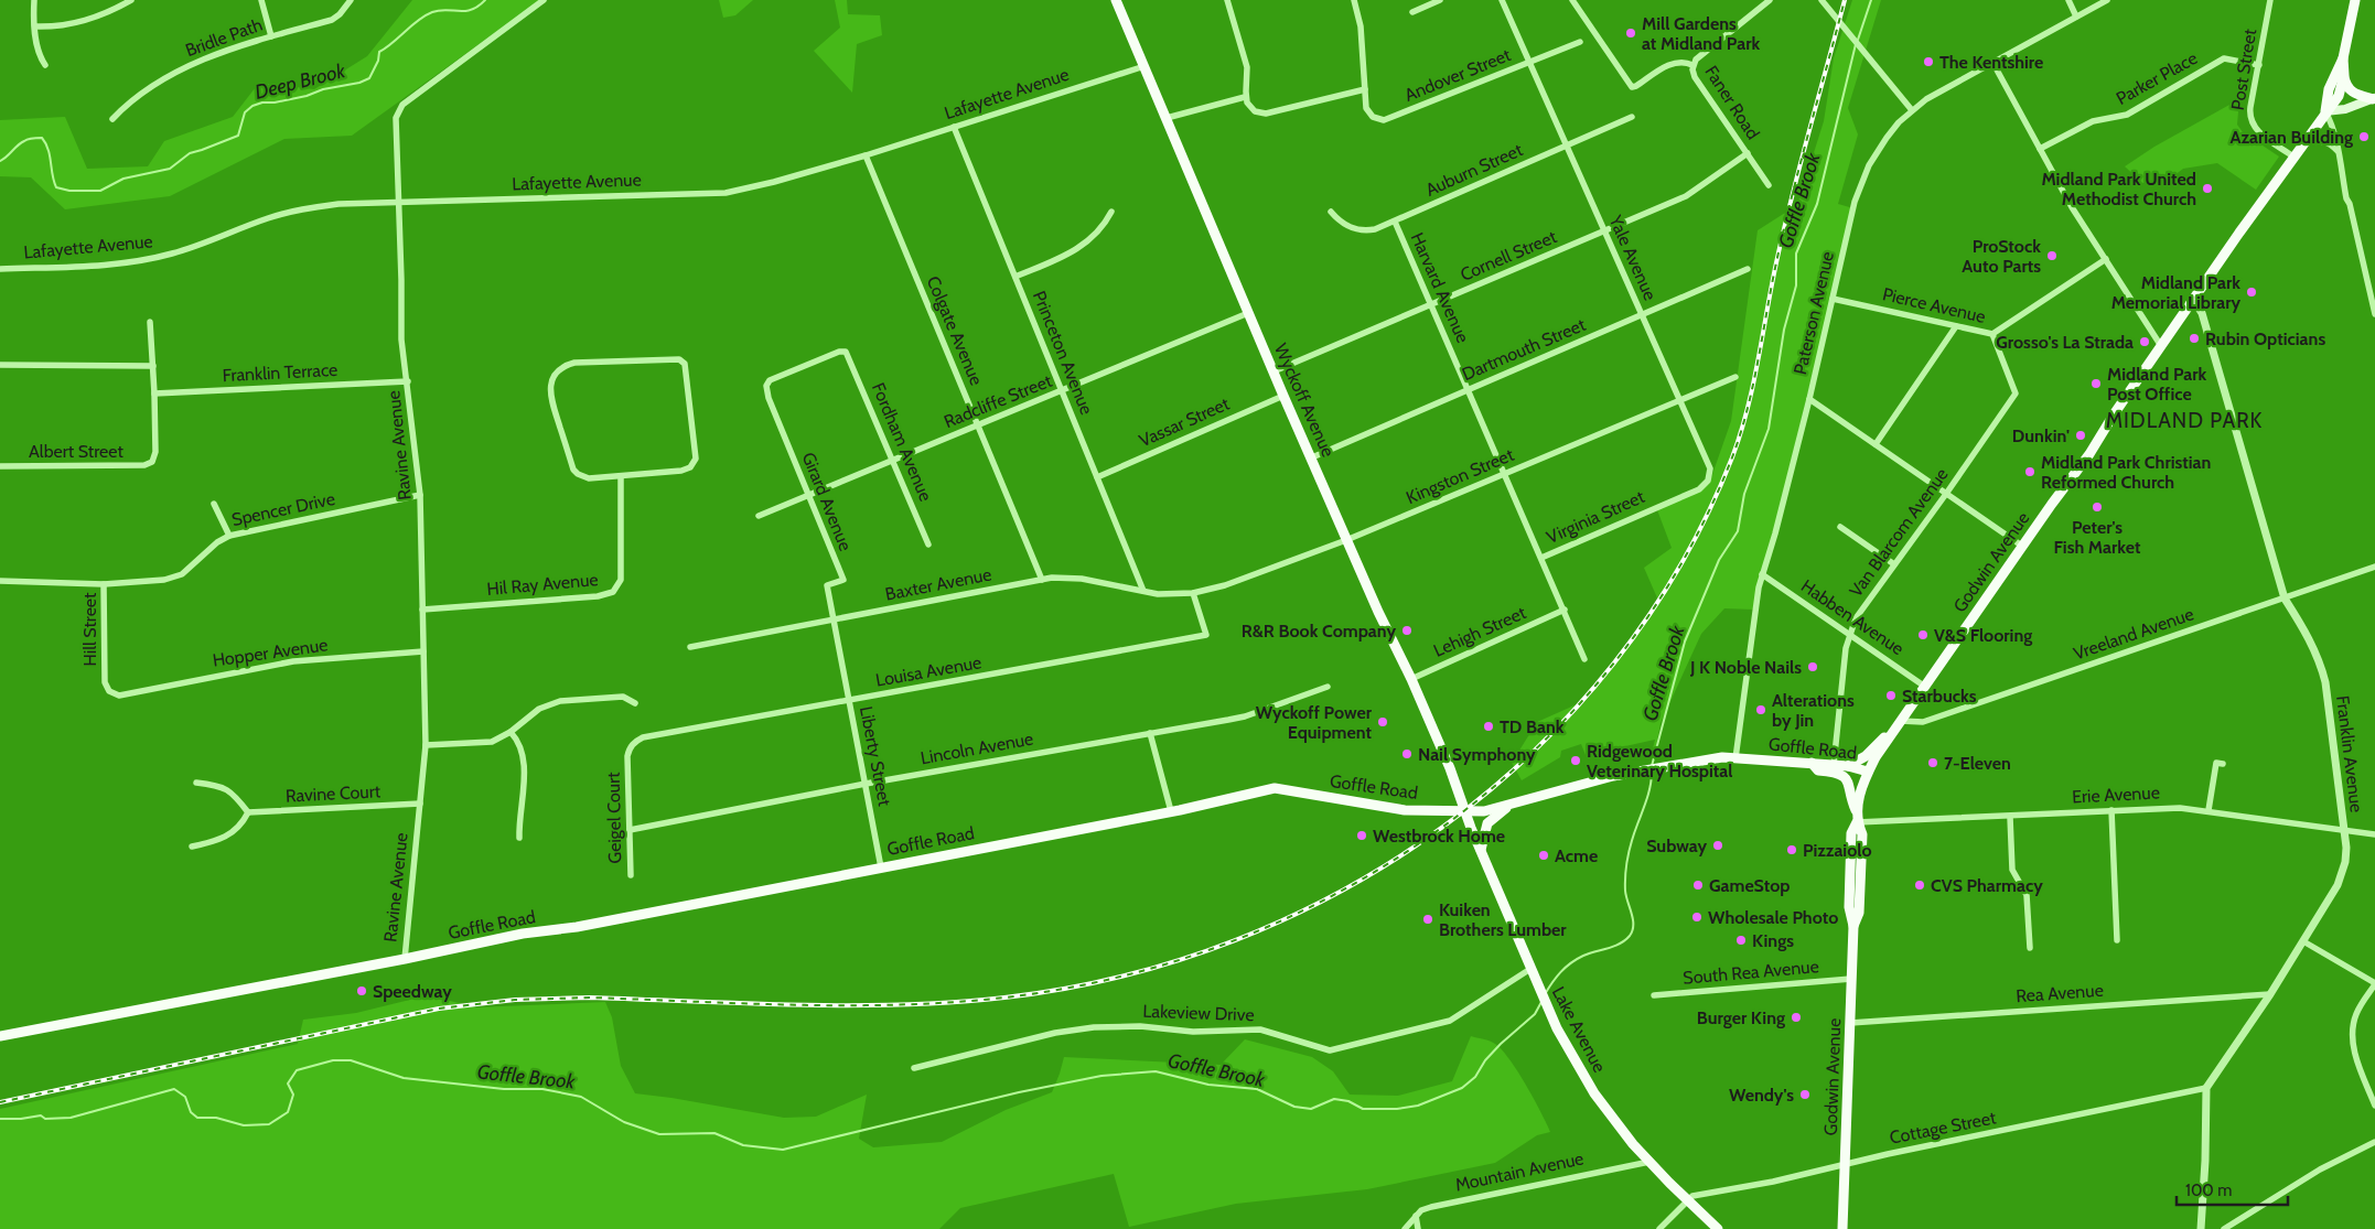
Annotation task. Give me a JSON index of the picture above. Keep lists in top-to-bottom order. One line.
{"streets":{"main road":["Wyckoff Avenue","Godwin Avenue","Goffle Road","Lake Avenue"],"street":["Bridle Path","Post Street","Andover Street","Parker Place","Lafayette Avenue","Faner Road","Auburn Street","Cornell Street","Yale Avenue","Harvard Avenue","Pierce Avenue","Paterson Avenue","Colgate Avenue","Dartmouth Street","Princeton Avenue","Franklin Terrace","Radcliffe Street","Vassar Street","Fordham Avenue","Ravine Avenue","Albert Street","Kingston Street","Girard Avenue","Spencer Drive","Virginia Street","Van Blarcom Avenue","Hil Ray Avenue","Baxter Avenue","Habben Avenue","Hill Street","Lehigh Street","Vreeland Avenue","Hopper Avenue","Louisa Avenue","Lincoln Avenue","Franklin Avenue","Liberty Street","Ravine Court","Erie Avenue","Geigel Court","South Rea Avenue","Rea Avenue","Lakeview Drive","Cottage Street","Mountain Avenue"]},"crossings":[["Post Street","Parker Place"],["Post Street","Godwin Avenue"],["Andover Street","Yale Avenue"],["Lafayette Avenue","Colgate Avenue"],["Lafayette Avenue","Princeton Avenue"],["Lafayette Avenue","Wyckoff Avenue"],["Lafayette Avenue","Ravine Avenue"],["Faner Road","Cornell Street"],["Auburn Street","Yale Avenue"],["Auburn Street","Harvard Avenue"],["Cornell Street","Yale Avenue"],["Cornell Street","Harvard Avenue"],["Cornell Street","Wyckoff Avenue"],["Yale Avenue","Dartmouth Street"],["Yale Avenue","Kingston Street"],["Yale Avenue","Virginia Street"],["Harvard Avenue","Dartmouth Street"],["Harvard Avenue","Kingston Street"],["Harvard Avenue","Virginia Street"],["Harvard Avenue","Lehigh Street"],["Pierce Avenue","Paterson Avenue"],["Pierce Avenue","Van Blarcom Avenue"],["Paterson Avenue","Habben Avenue"],["Paterson Avenue","Goffle Road"],["Colgate Avenue","Radcliffe Street"],["Colgate Avenue","Baxter Avenue"],["Dartmouth Street","Wyckoff Avenue"],["Princeton Avenue","Radcliffe Street"],["Princeton Avenue","Vassar Street"],["Princeton Avenue","Baxter Avenue"],["Franklin Terrace","Ravine Avenue"],["Franklin Terrace","Albert Street"],["Wyckoff Avenue","Radcliffe Street"],["Wyckoff Avenue","Vassar Street"],["Wyckoff Avenue","Kingston Street"],["Wyckoff Avenue","Lehigh Street"],["Wyckoff Avenue","Goffle Road"],["Wyckoff Avenue","Lake Avenue"],["Radcliffe Street","Fordham Avenue"],["Radcliffe Street","Girard Avenue"],["Fordham Avenue","Girard Avenue"],["Ravine Avenue","Spencer Drive"],["Ravine Avenue","Hil Ray Avenue"],["Ravine Avenue","Hopper Avenue"],["Ravine Avenue","Goffle Road"],["Ravine Avenue","Ravine Court"],["Kingston Street","Baxter Avenue"],["Kingston Street","Louisa Avenue"],["Girard Avenue","Baxter Avenue"],["Girard Avenue","Liberty Street"],["Spencer Drive","Hill Street"],["Van Blarcom Avenue","Habben Avenue"],["Van Blarcom Avenue","Goffle Road"],["Godwin Avenue","Habben Avenue"],["Godwin Avenue","Vreeland Avenue"],["Godwin Avenue","Goffle Road"],["Godwin Avenue","Franklin Avenue"],["Godwin Avenue","Erie Avenue"],["Godwin Avenue","South Rea Avenue"],["Godwin Avenue","Rea Avenue"],["Godwin Avenue","Cottage Street"],["Baxter Avenue","Louisa Avenue"],["Baxter Avenue","Liberty Street"],["Hill Street","Hopper Avenue"],["Vreeland Avenue","Franklin Avenue"],["Louisa Avenue","Liberty Street"],["Louisa Avenue","Geigel Court"],["Lincoln Avenue","Liberty Street"],["Lincoln Avenue","Geigel Court"],["Goffle Road","Liberty Street"],["Goffle Road","Lake Avenue"],["Franklin Avenue","Erie Avenue"],["Franklin Avenue","Rea Avenue"],["Franklin Avenue","Cottage Street"],["Lakeview Drive","Lake Avenue"],["Lake Avenue","Cottage Street"],["Lake Avenue","Mountain Avenue"]],"districts":["MIDLAND PARK"],"water":["Deep Brook","Goffle Brook"],"places":["Mill Gardens at Midland Park","The Kentshire","Azarian Building","Midland Park United Methodist Church","ProStock Auto Parts","Midland Park Memorial Library","Rubin Opticians","Grosso's La Strada","Midland Park Post Office","Dunkin'","Midland Park Christian Reformed Church","Peter's Fish Market","R&R Book Company","V&S Flooring","J K Noble Nails","Starbucks","Alterations by Jin","Wyckoff Power Equipment","TD Bank","Nail Symphony","Ridgewood Veterinary Hospital","7-Eleven","Westbrock Home","Subway","Pizzaiolo","Acme","GameStop","CVS Pharmacy","Wholesale Photo","Kuiken Brothers Lumber","Kings","Speedway","Burger King","Wendy's"],"scale_bar":"100 m"}
